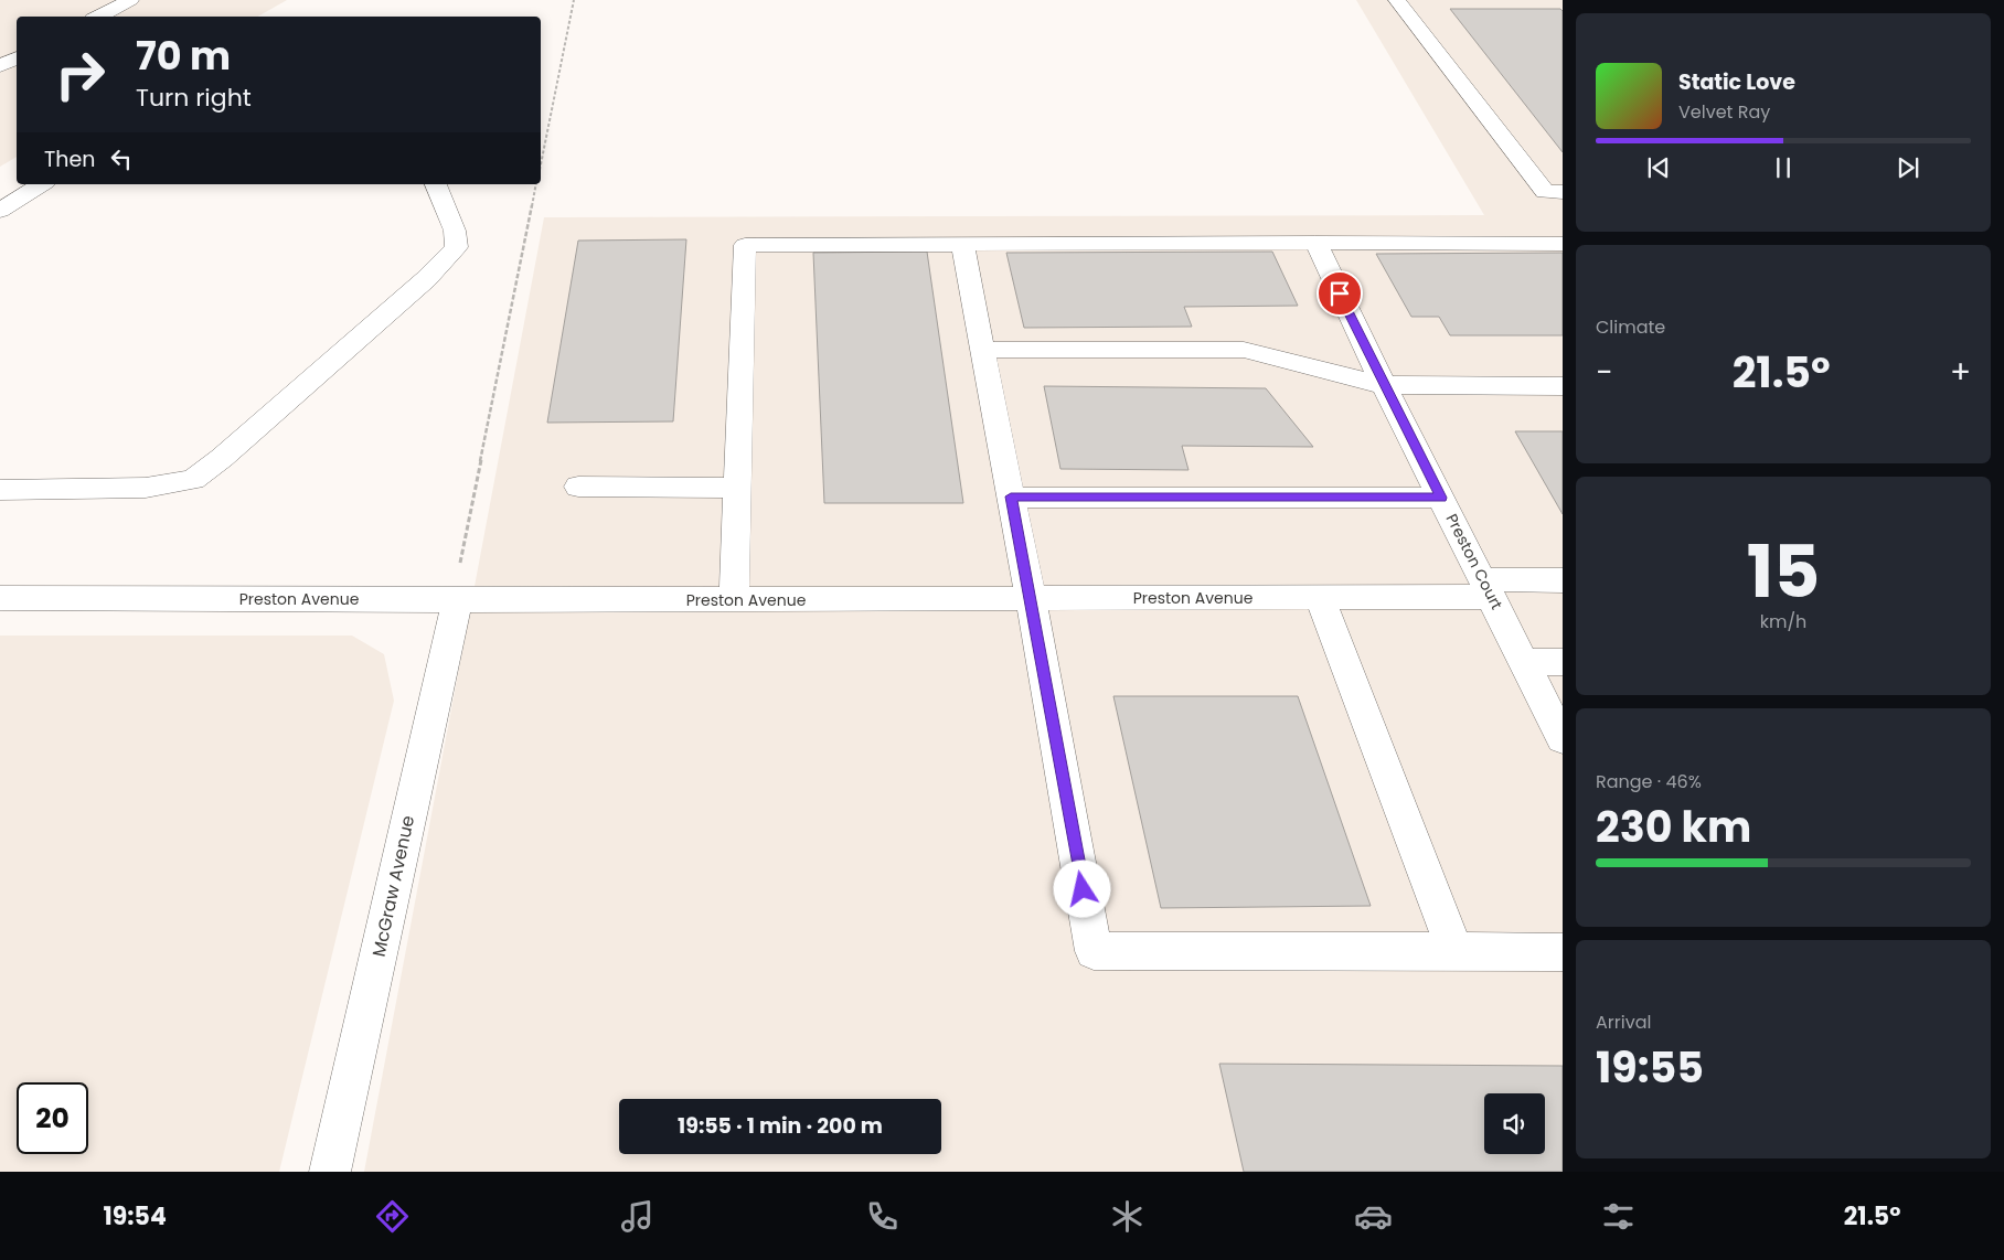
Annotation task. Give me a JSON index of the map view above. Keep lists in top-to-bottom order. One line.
{"streets":{"street":["Preston Court","Preston Avenue","McGraw Avenue"]},"crossings":[["Preston Court","Preston Avenue"],["Preston Avenue","McGraw Avenue"]],"page":{"turn":["70 m","Turn right"],"song":["Static Love","Velvet Ray"],"then":"Then","tile":["Climate",["15","km/h"],["Range · 46%","230 km"],["Arrival","19:55"]],"heat":["−","21.5°","+"],"limit":"20","trip":"19:55 · 1 min · 200 m","tabs":["19:54","21.5°"]}}
